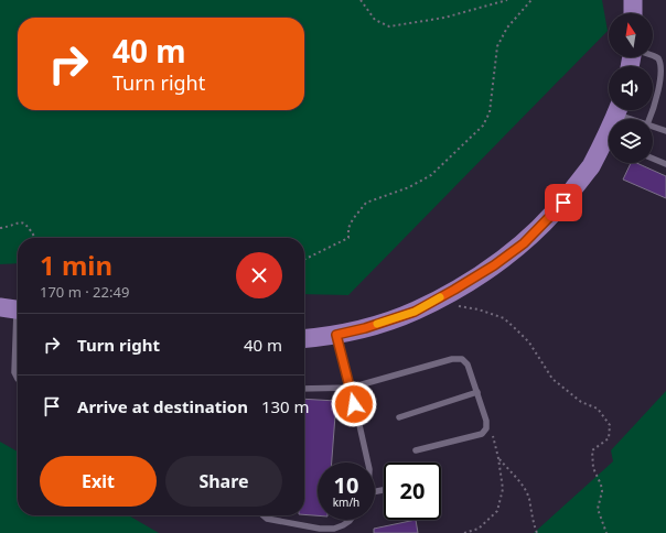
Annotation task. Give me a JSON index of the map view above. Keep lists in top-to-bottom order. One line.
{"north":"top","page":{"turn":["40 m","Turn right"],"heading":["1 min","170 m · 22:49"],"list":[{"name":"Turn right","value":"40 m"},{"name":"Arrive at destination","value":"130 m"}],"buttons":["Exit","Share"],"speed":"10 km/h","limit":"20"}}
